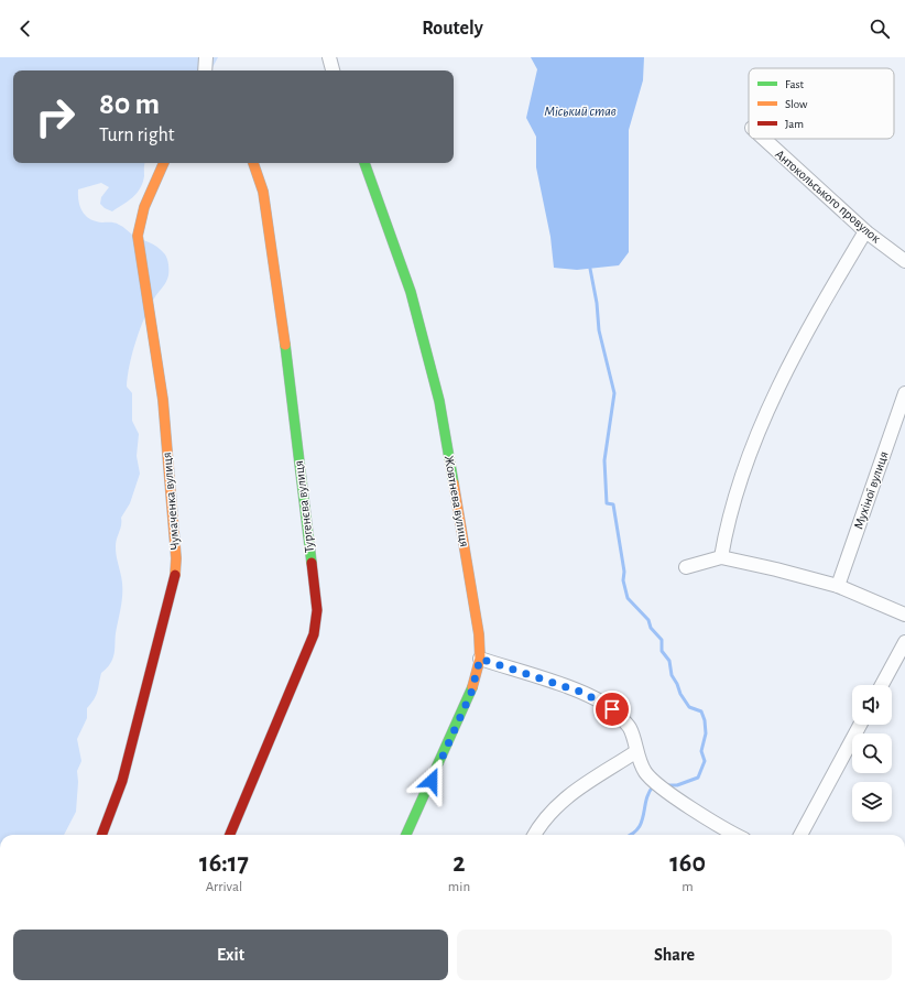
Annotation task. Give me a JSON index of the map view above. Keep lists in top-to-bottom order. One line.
{"streets":{"street":["Антокольського провулок","Мухіної вулиця","Чумаченка вулиця","Жовтнева вулиця","Тургенєва вулиця"]},"water":["Міський став"],"legend":["Fast","Slow","Jam"],"page":{"header":"Routely","turn":["80 m","Turn right"],"eta":["16:17","Arrival","2","min","160","m"],"buttons":["Exit","Share"]}}
